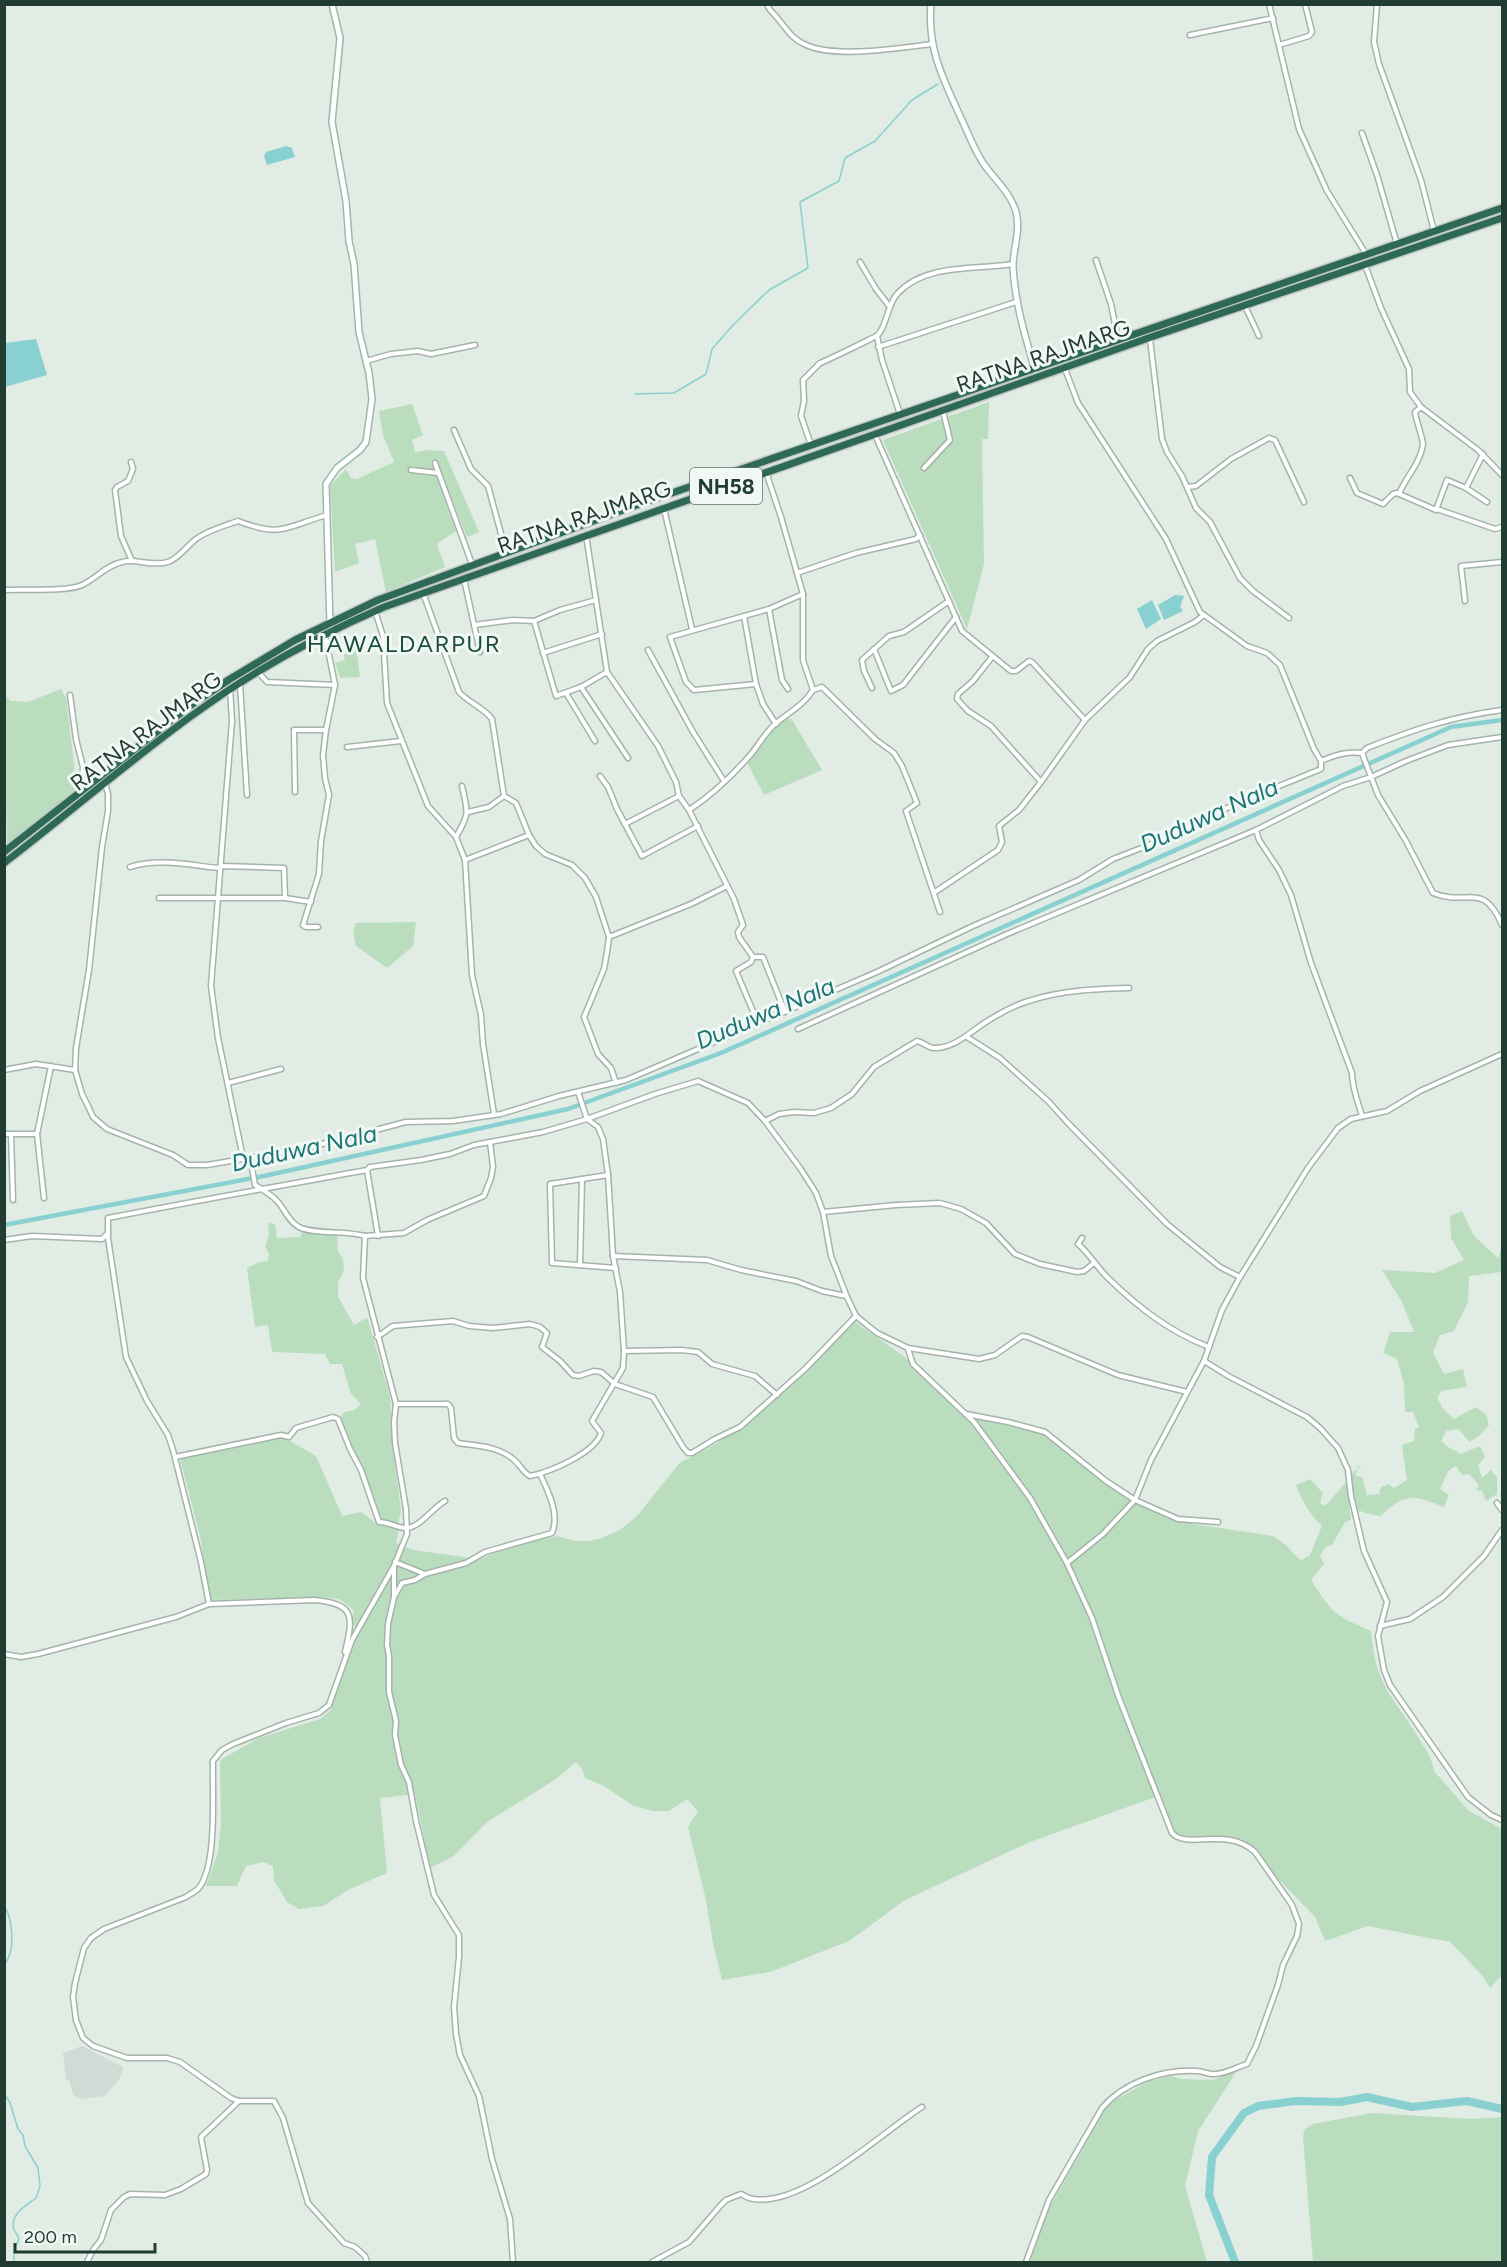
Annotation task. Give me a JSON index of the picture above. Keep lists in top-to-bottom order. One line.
{"streets":{"highway":["RATNA RAJMARG","NH58"]},"districts":["HAWALDARPUR"],"water":["Duduwa Nala"],"scale_bar":"200 m"}
